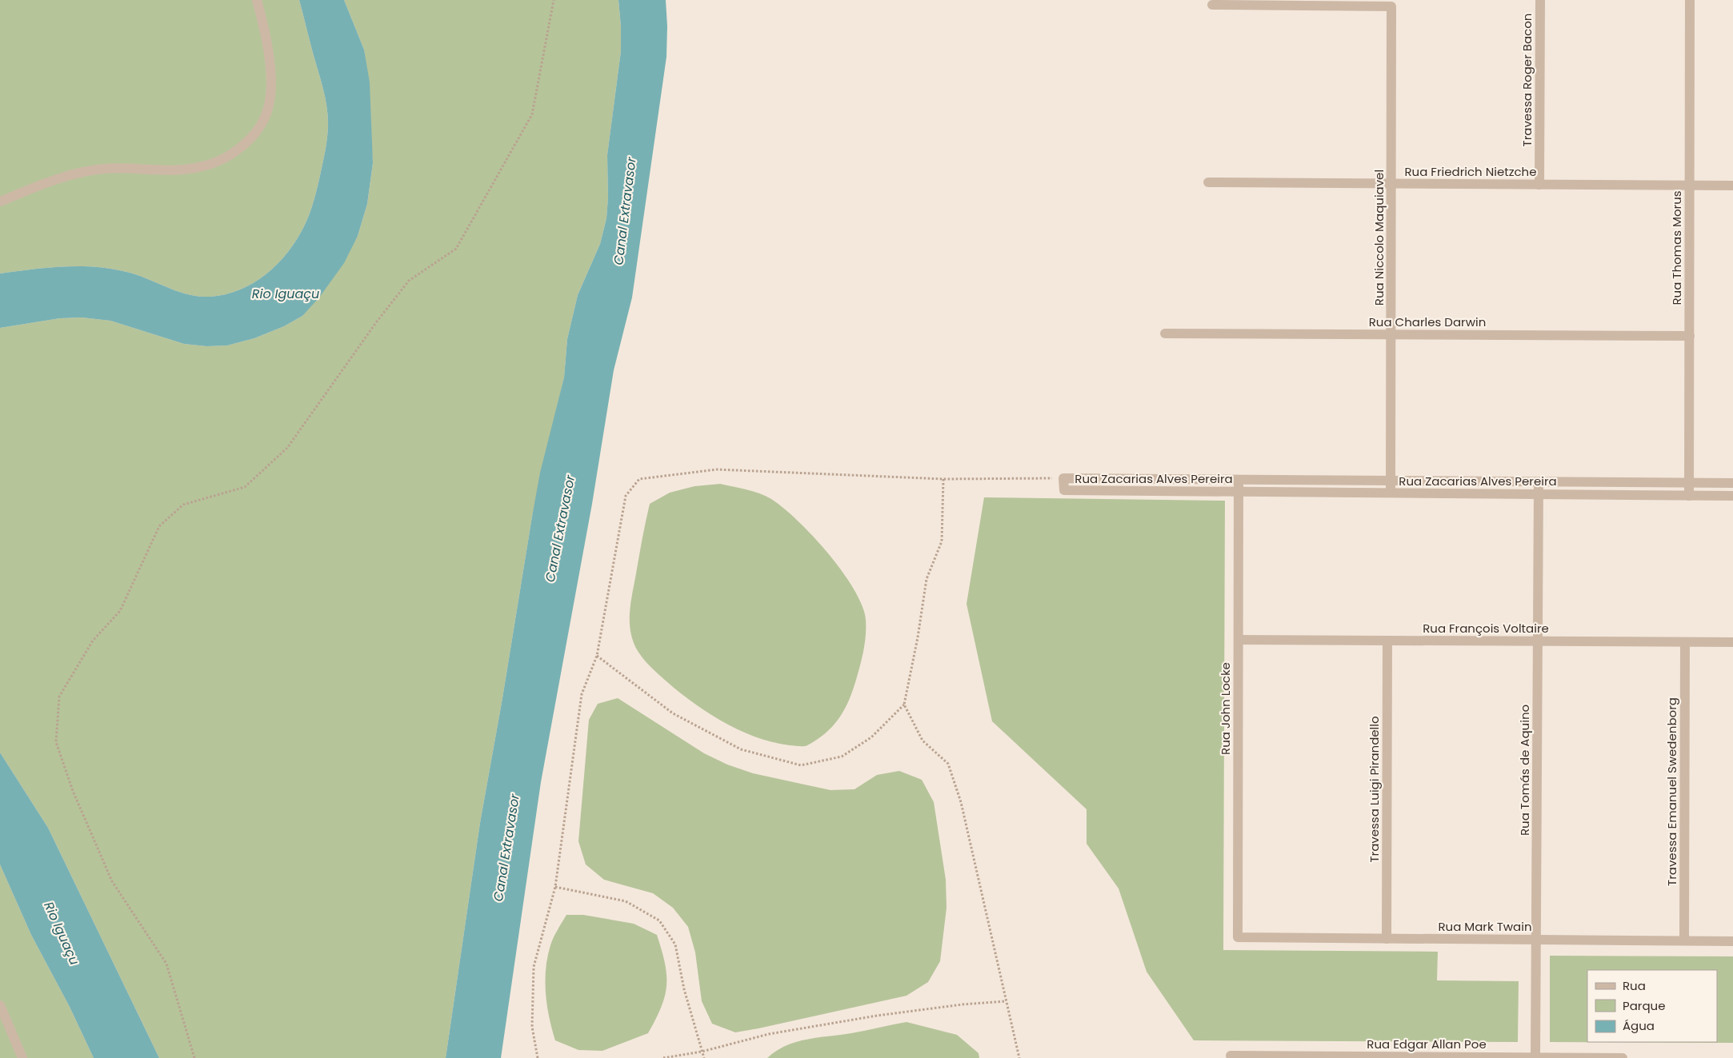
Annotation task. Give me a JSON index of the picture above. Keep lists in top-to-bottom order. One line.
{"streets":{"street":["Travessa Roger Bacon","Rua Friedrich Nietzche","Rua Niccolo Maquiavel","Rua Thomas Morus","Rua Charles Darwin","Rua Zacarias Alves Pereira","Rua François Voltaire","Rua John Locke","Rua Tomás de Aquino","Travessa Luigi Pirandello","Travessa Emanuel Swedenborg","Rua Mark Twain","Rua Edgar Allan Poe"]},"crossings":[["Travessa Roger Bacon","Rua Friedrich Nietzche"],["Rua Friedrich Nietzche","Rua Niccolo Maquiavel"],["Rua Friedrich Nietzche","Rua Thomas Morus"],["Rua Niccolo Maquiavel","Rua Charles Darwin"],["Rua Niccolo Maquiavel","Rua Zacarias Alves Pereira"],["Rua Thomas Morus","Rua Charles Darwin"],["Rua Thomas Morus","Rua Zacarias Alves Pereira"],["Rua Zacarias Alves Pereira","Rua John Locke"],["Rua Zacarias Alves Pereira","Rua Tomás de Aquino"],["Rua François Voltaire","Rua John Locke"],["Rua François Voltaire","Rua Tomás de Aquino"],["Rua François Voltaire","Travessa Luigi Pirandello"],["Rua François Voltaire","Travessa Emanuel Swedenborg"],["Rua John Locke","Rua Mark Twain"],["Rua Tomás de Aquino","Rua Mark Twain"],["Rua Tomás de Aquino","Rua Edgar Allan Poe"],["Travessa Luigi Pirandello","Rua Mark Twain"],["Travessa Emanuel Swedenborg","Rua Mark Twain"]],"water":["Canal Extravasor","Rio Iguaçu"],"legend":["Rua","Parque","Água"]}
